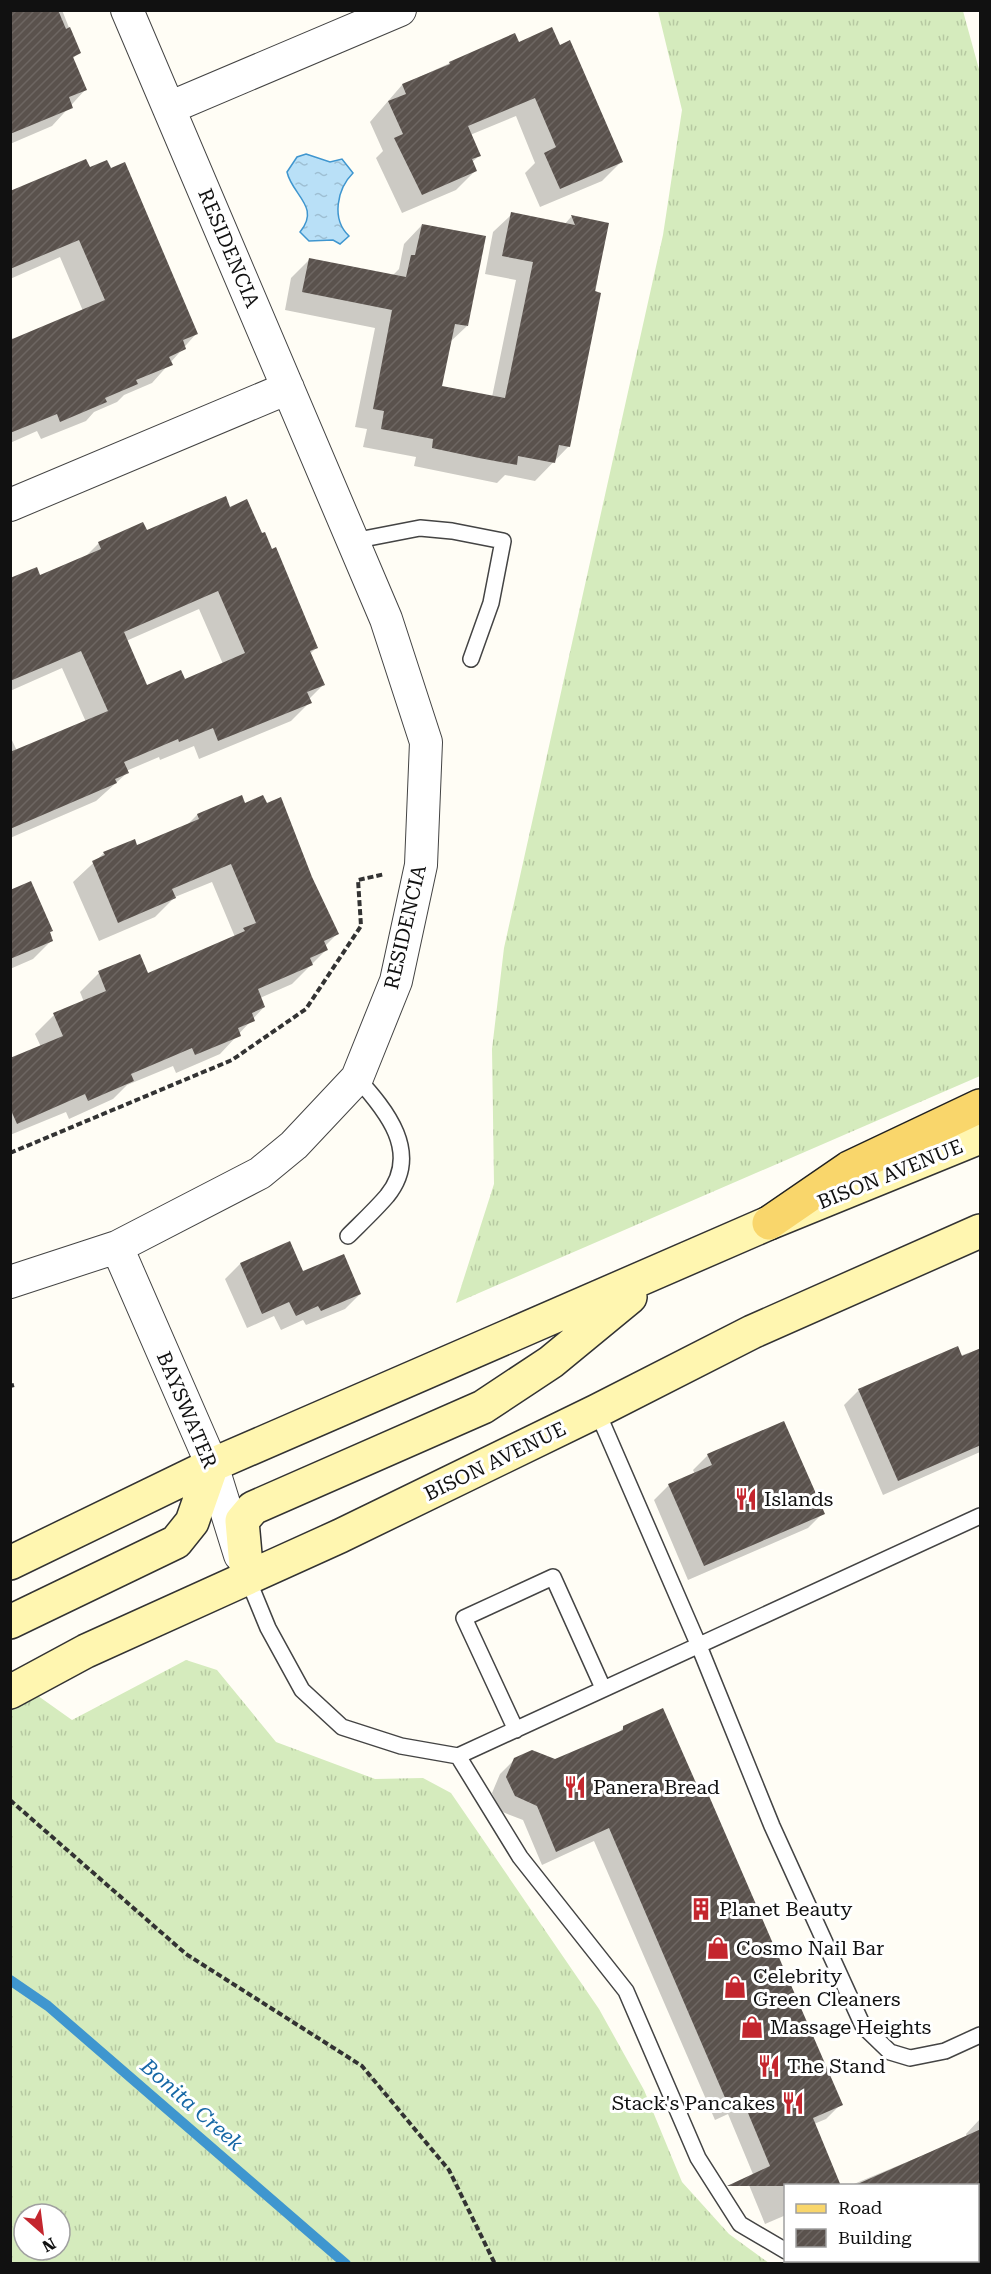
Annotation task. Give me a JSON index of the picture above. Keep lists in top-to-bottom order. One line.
{"streets":{"main road":["BISON AVENUE"],"street":["RESIDENCIA","BAYSWATER"]},"crossings":[["RESIDENCIA","BAYSWATER"],["BISON AVENUE","BAYSWATER"]],"water":["Bonita Creek"],"places":{"restaurant":["Islands","Panera Bread","The Stand","Stack's Pancakes"],"building":["Planet Beauty"],"shop":["Cosmo Nail Bar","Celebrity Green Cleaners","Massage Heights"]},"legend":["Road","Building"],"north":"bottom right"}
